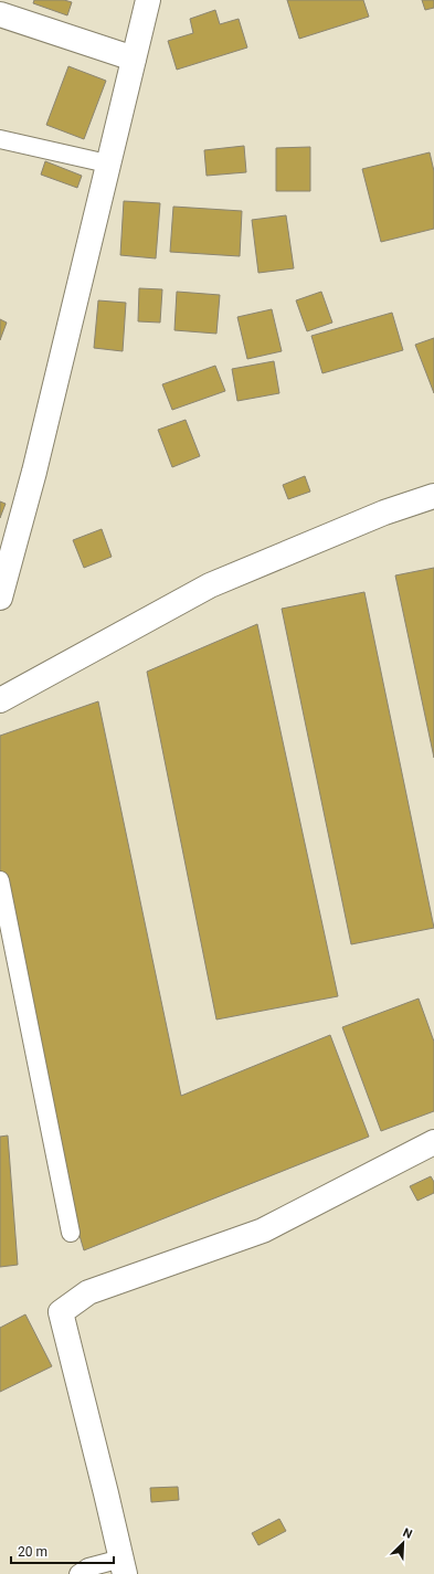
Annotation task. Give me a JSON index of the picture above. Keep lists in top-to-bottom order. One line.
{"scale_bar":"20 m","north":"top right"}
